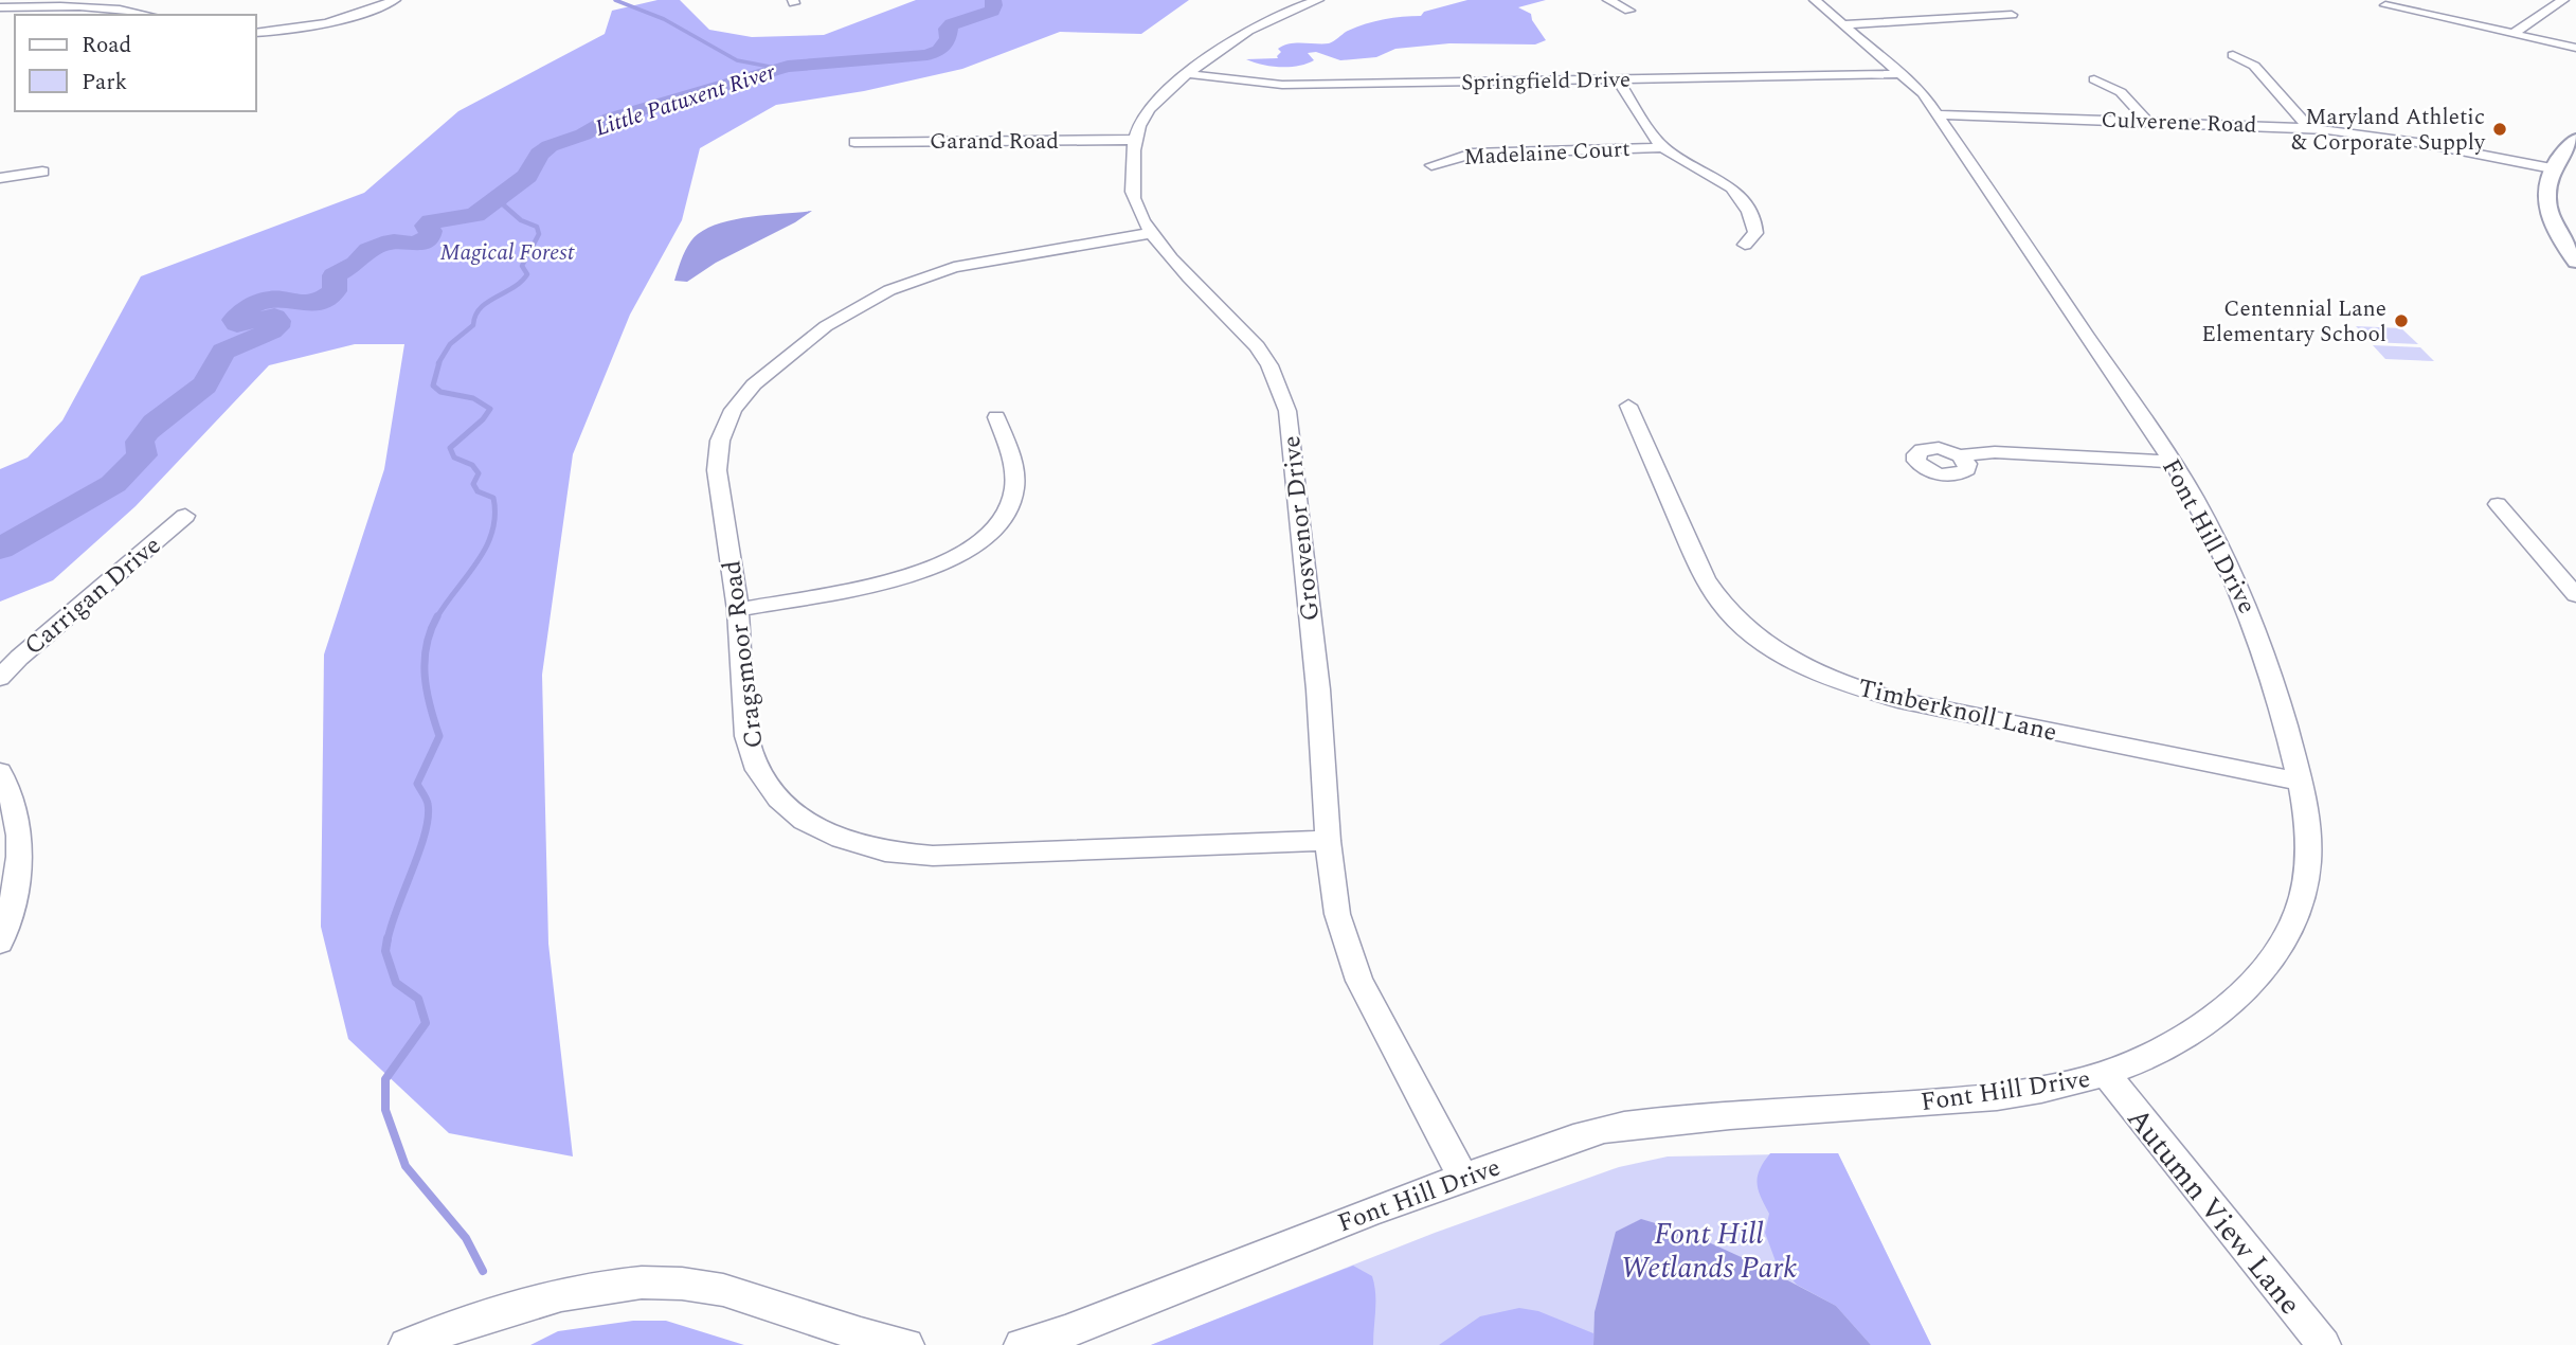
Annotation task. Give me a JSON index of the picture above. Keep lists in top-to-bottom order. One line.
{"streets":{"street":["Springfield Drive","Culverene Road","Garand Road","Madelaine Court","Grosvenor Drive","Font Hill Drive","Carrigan Drive","Cragsmoor Road","Timberknoll Lane","Autumn View Lane"]},"crossings":[["Springfield Drive","Grosvenor Drive"],["Springfield Drive","Font Hill Drive"],["Culverene Road","Font Hill Drive"],["Garand Road","Grosvenor Drive"],["Grosvenor Drive","Font Hill Drive"],["Grosvenor Drive","Cragsmoor Road"],["Font Hill Drive","Timberknoll Lane"],["Font Hill Drive","Autumn View Lane"]],"water":["Little Patuxent River"],"parks":["Magical Forest","Font Hill Wetlands Park"],"places":["Maryland Athletic & Corporate Supply","Centennial Lane Elementary School"],"legend":["Road","Park"]}
